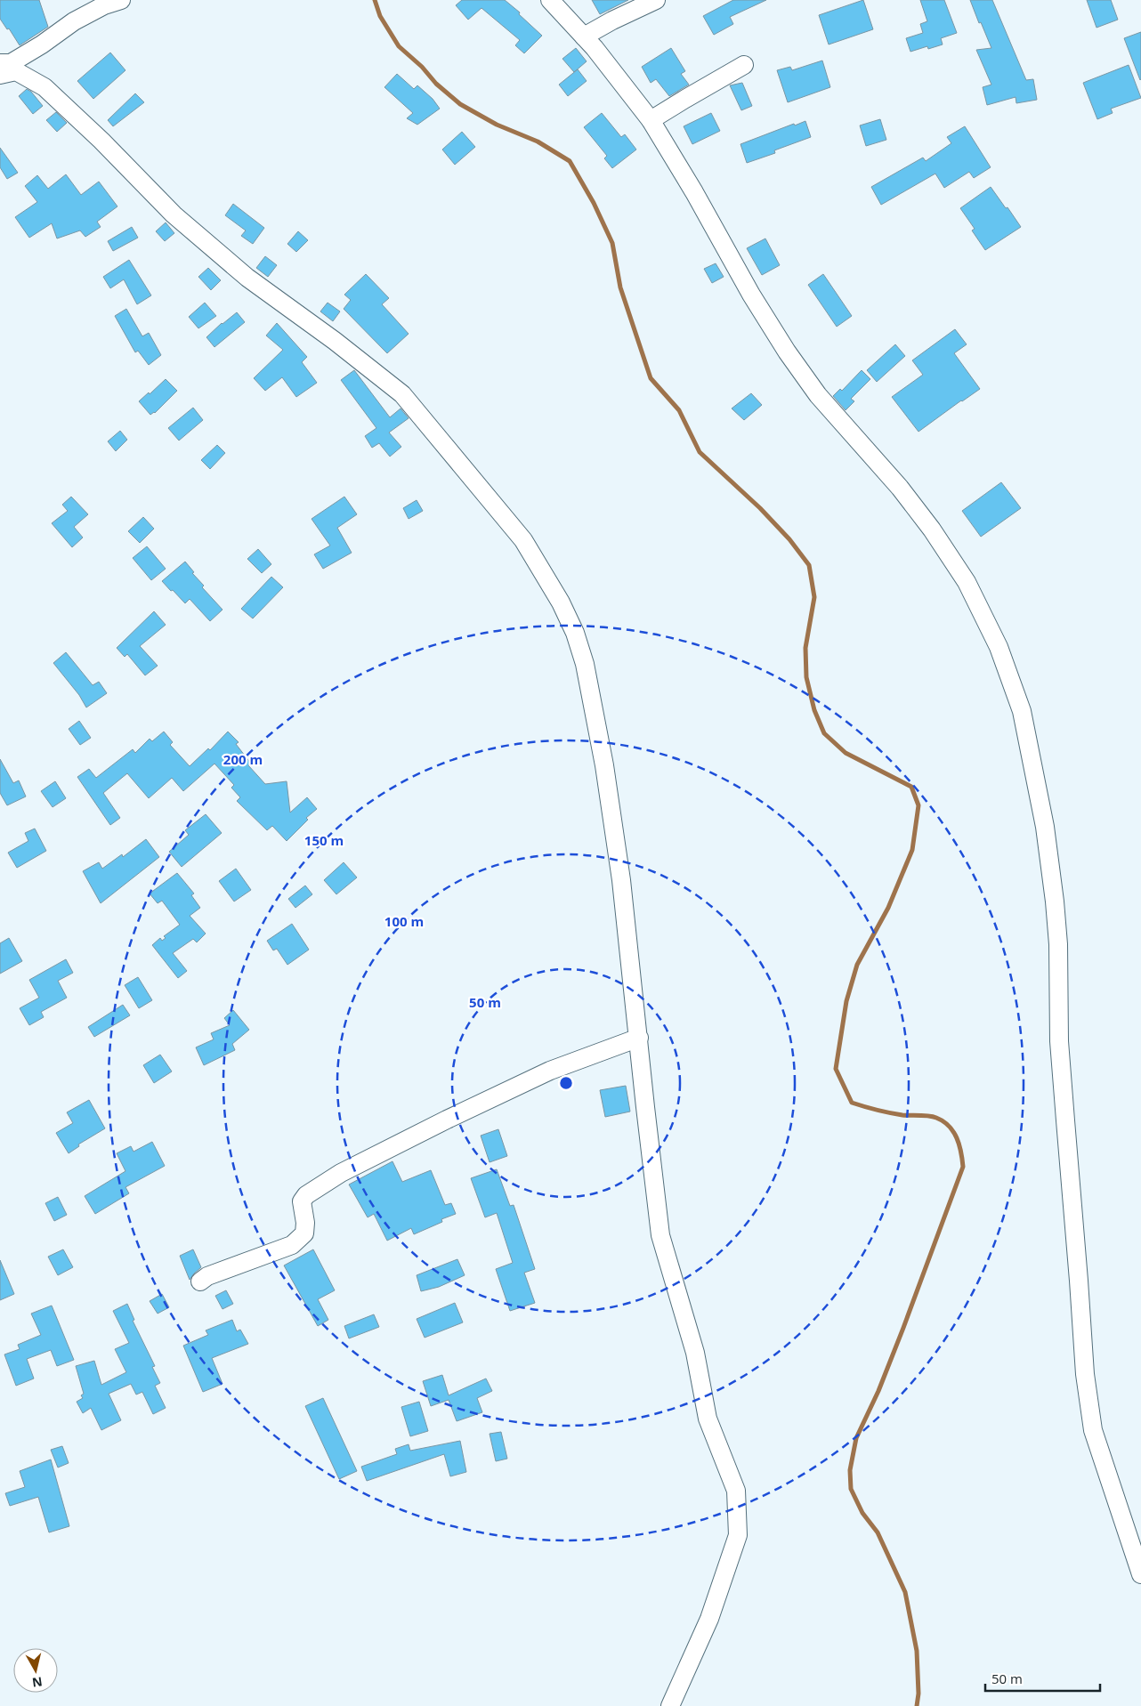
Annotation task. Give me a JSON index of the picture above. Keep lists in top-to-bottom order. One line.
{"scale_bar":"50 m","north":"bottom","rings":["200 m","150 m","100 m","50 m"]}
